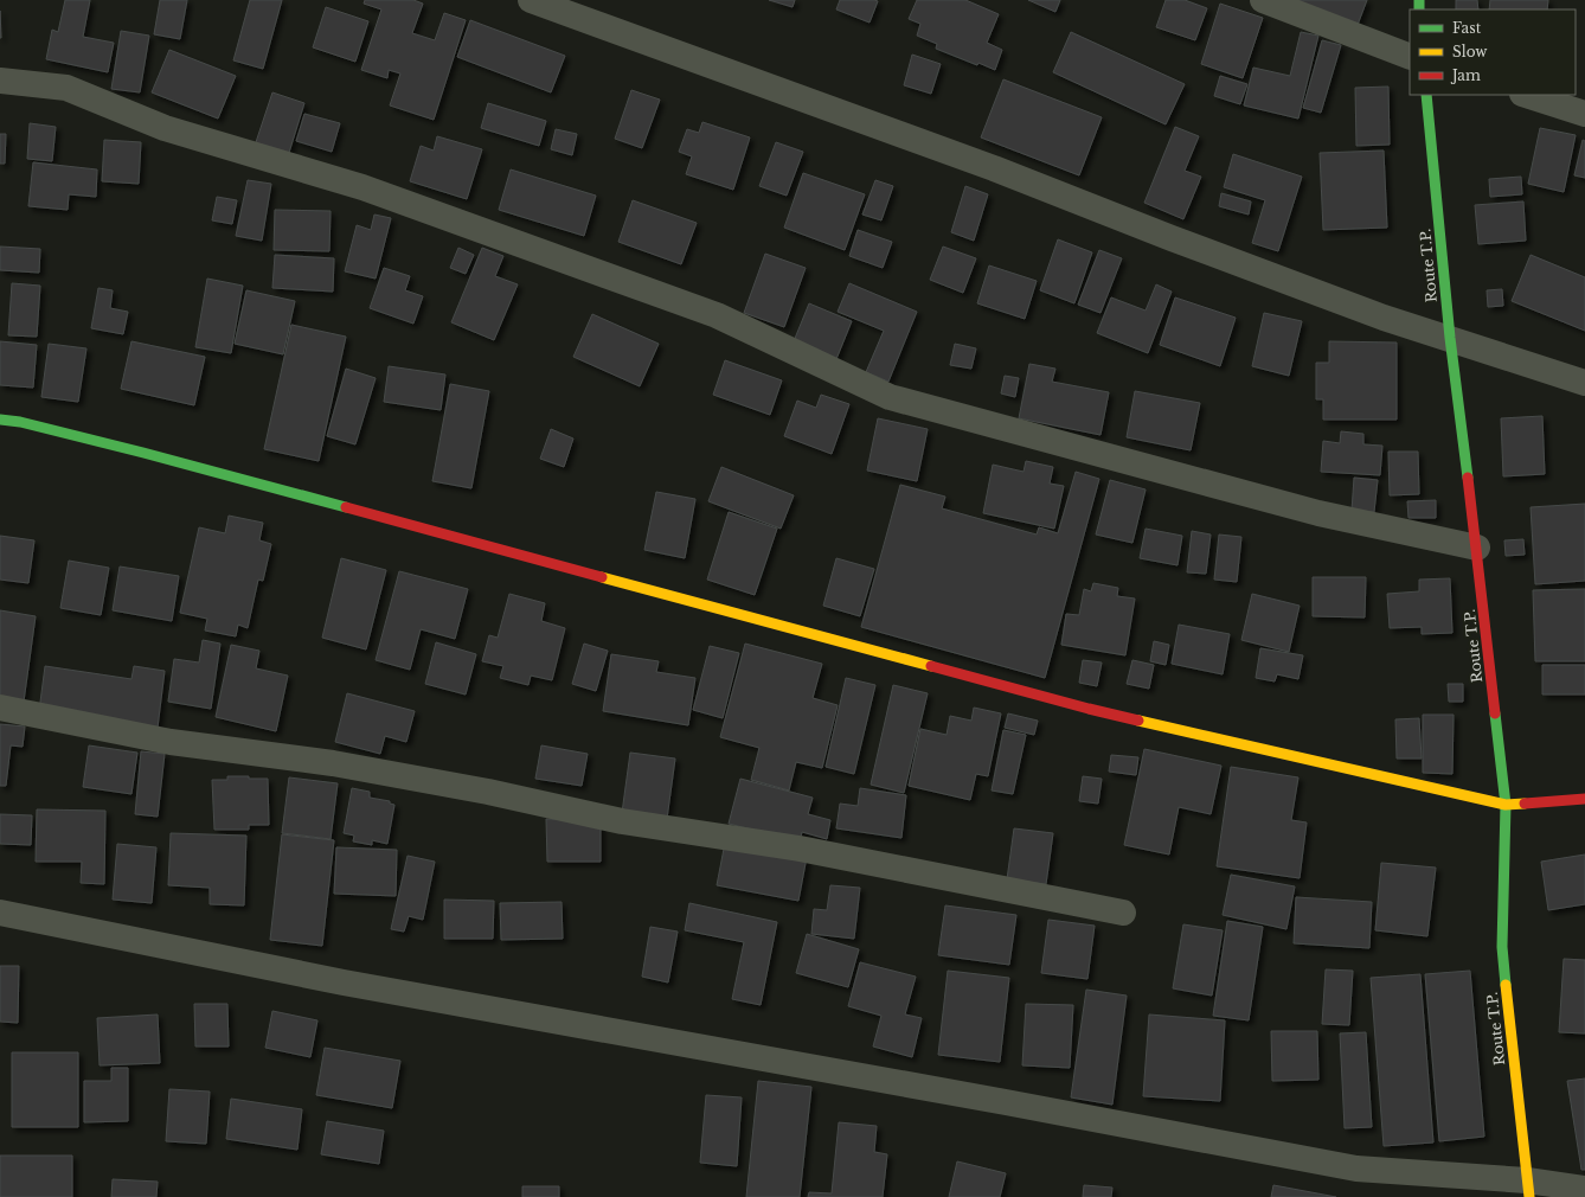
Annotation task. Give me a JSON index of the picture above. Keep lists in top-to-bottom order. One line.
{"streets":{"street":["Route T.P."]},"legend":["Fast","Slow","Jam"]}
